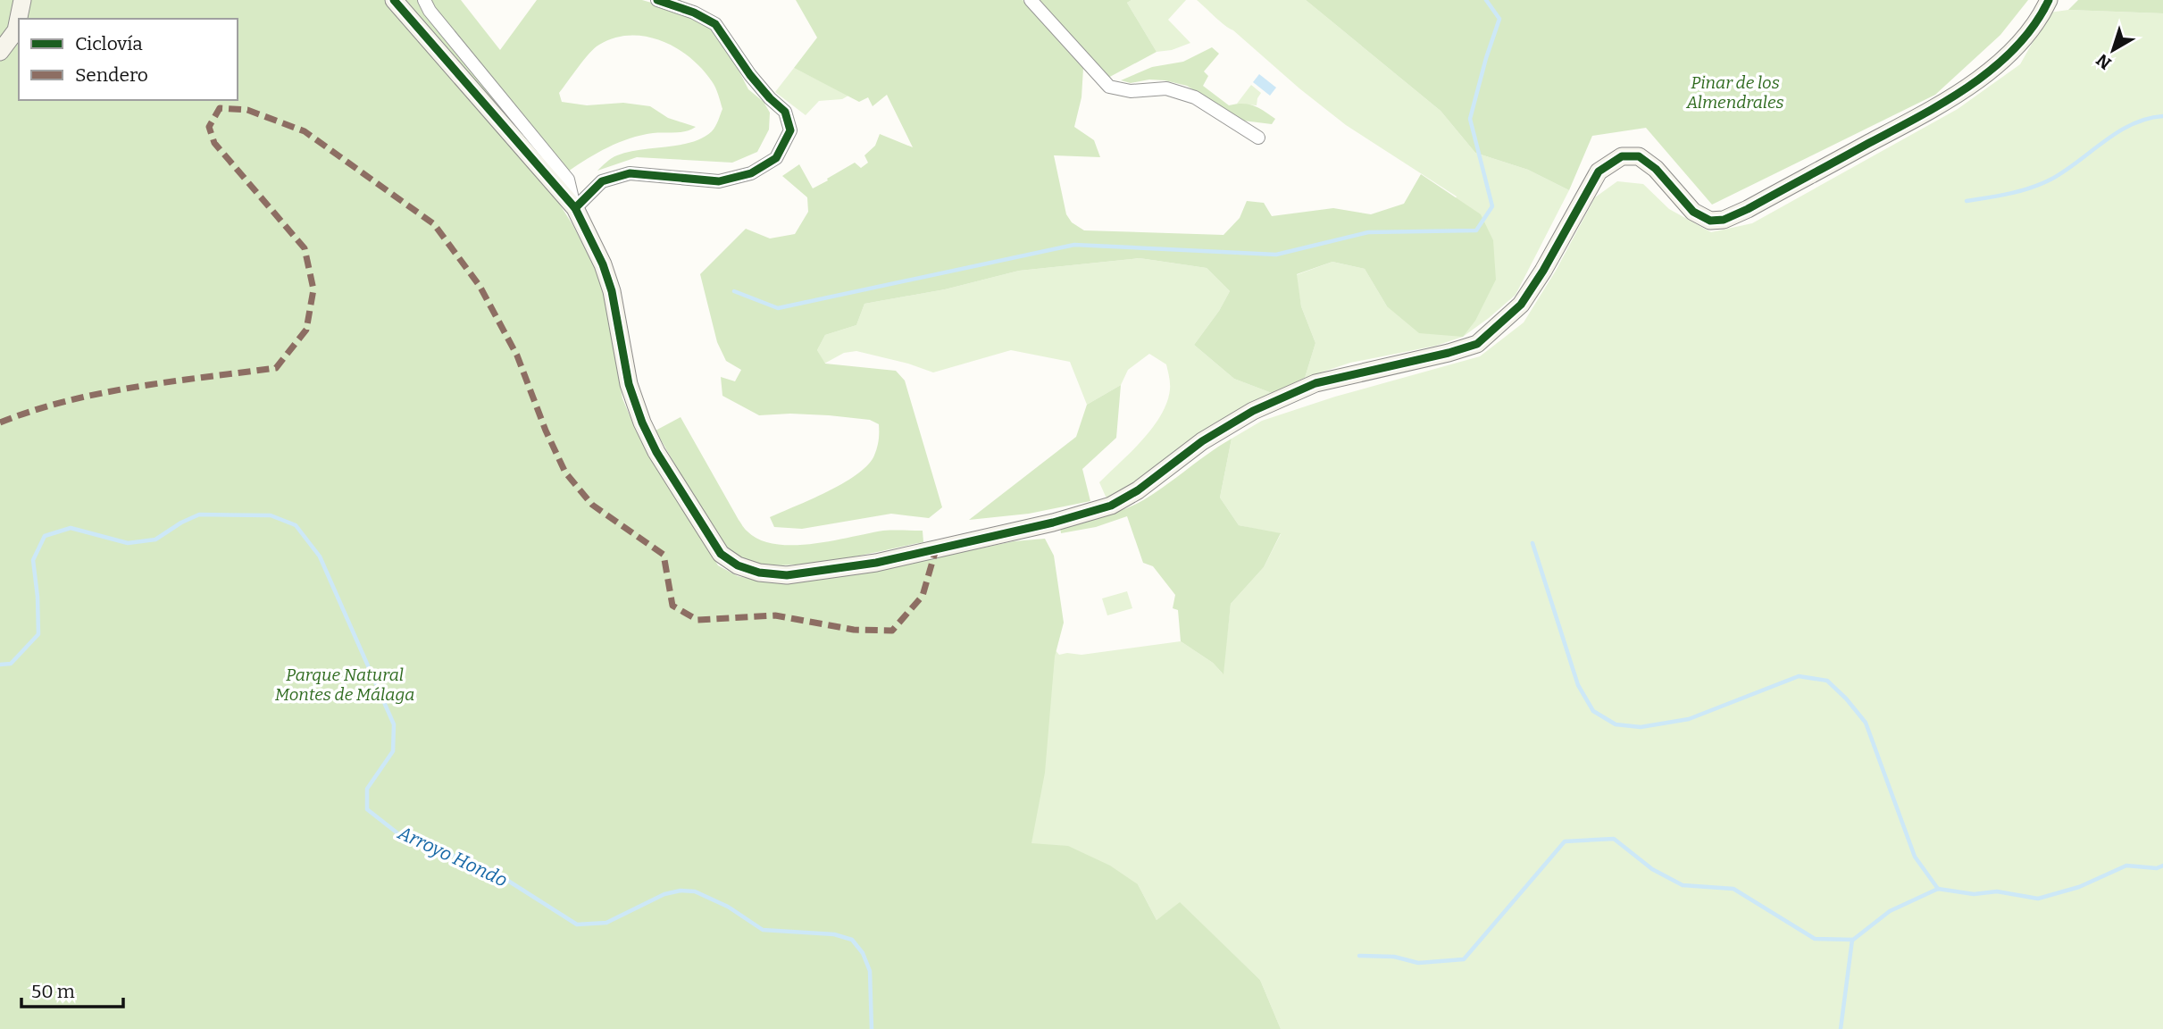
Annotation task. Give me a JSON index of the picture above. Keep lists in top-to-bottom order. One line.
{"water":["Arroyo Hondo"],"parks":["Pinar de los Almendrales","Parque Natural Montes de Málaga"],"legend":["Ciclovía","Sendero"],"scale_bar":"50 m","north":"bottom left"}
